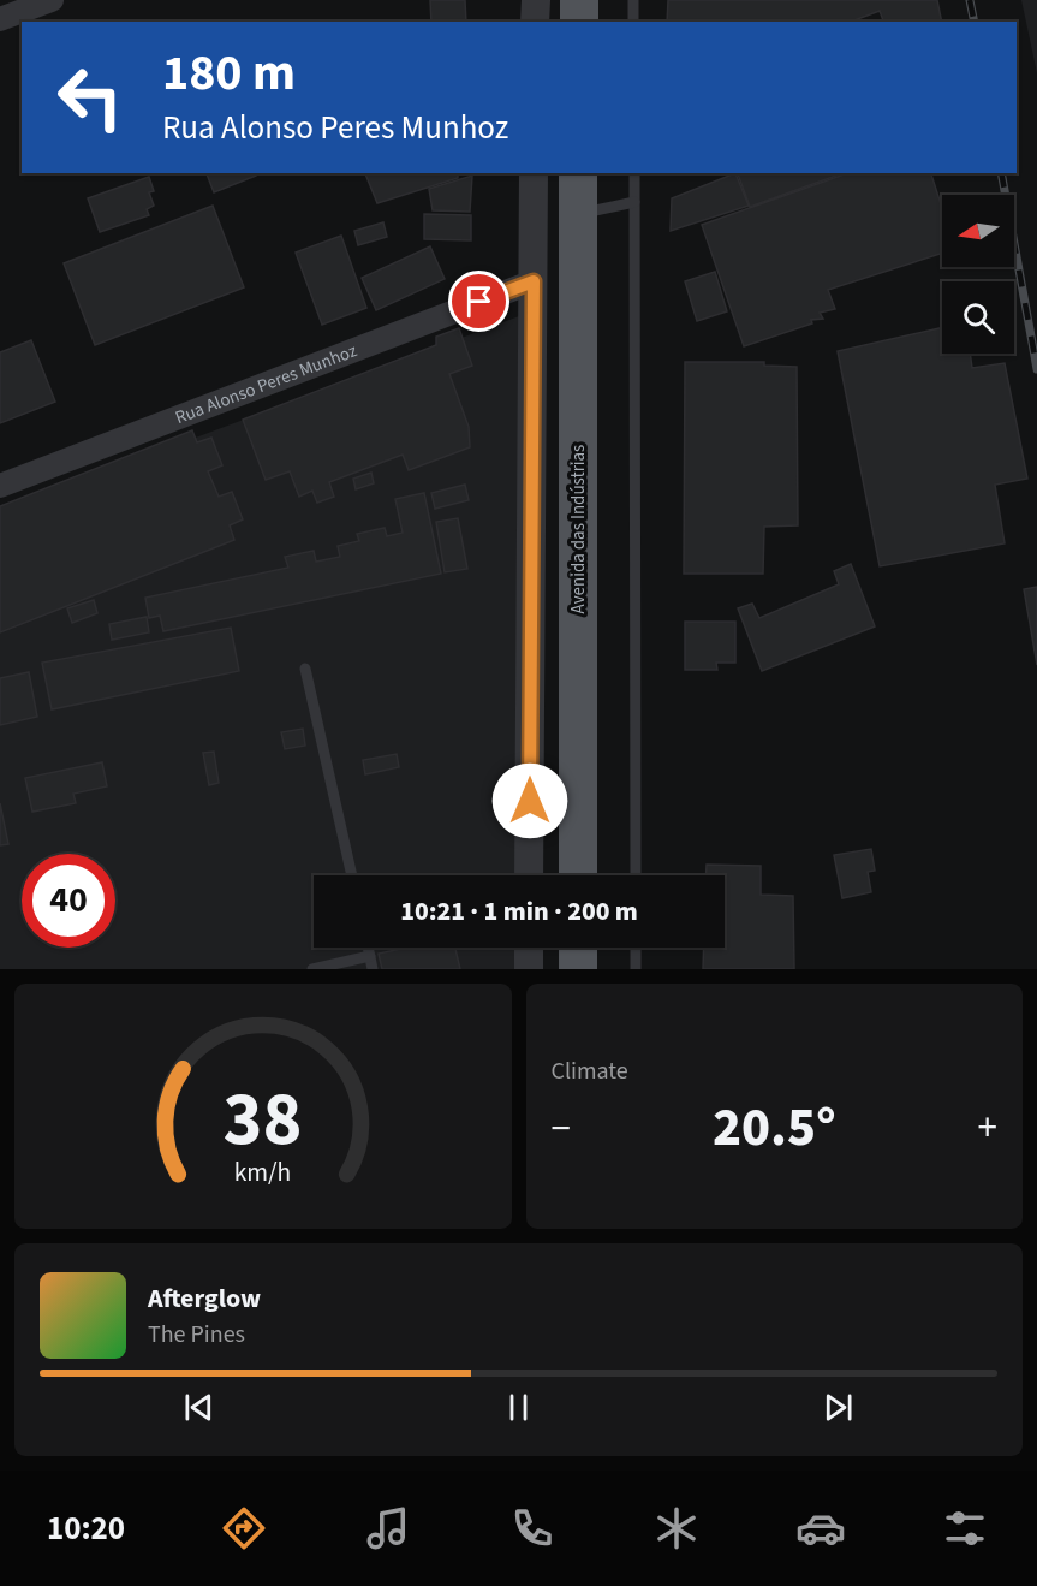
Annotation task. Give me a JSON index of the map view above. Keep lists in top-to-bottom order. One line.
{"streets":{"main road":["Avenida das Indústrias"],"street":["Rua Alonso Peres Munhoz"]},"north":"left","page":{"turn":["180 m","Rua Alonso Peres Munhoz"],"limit":"40","trip":"10:21 · 1 min · 200 m","tile":"Climate","heat":["−","20.5°","+"],"song":["Afterglow","The Pines"],"tabs":"10:20","gauge":["38","km/h"]}}
